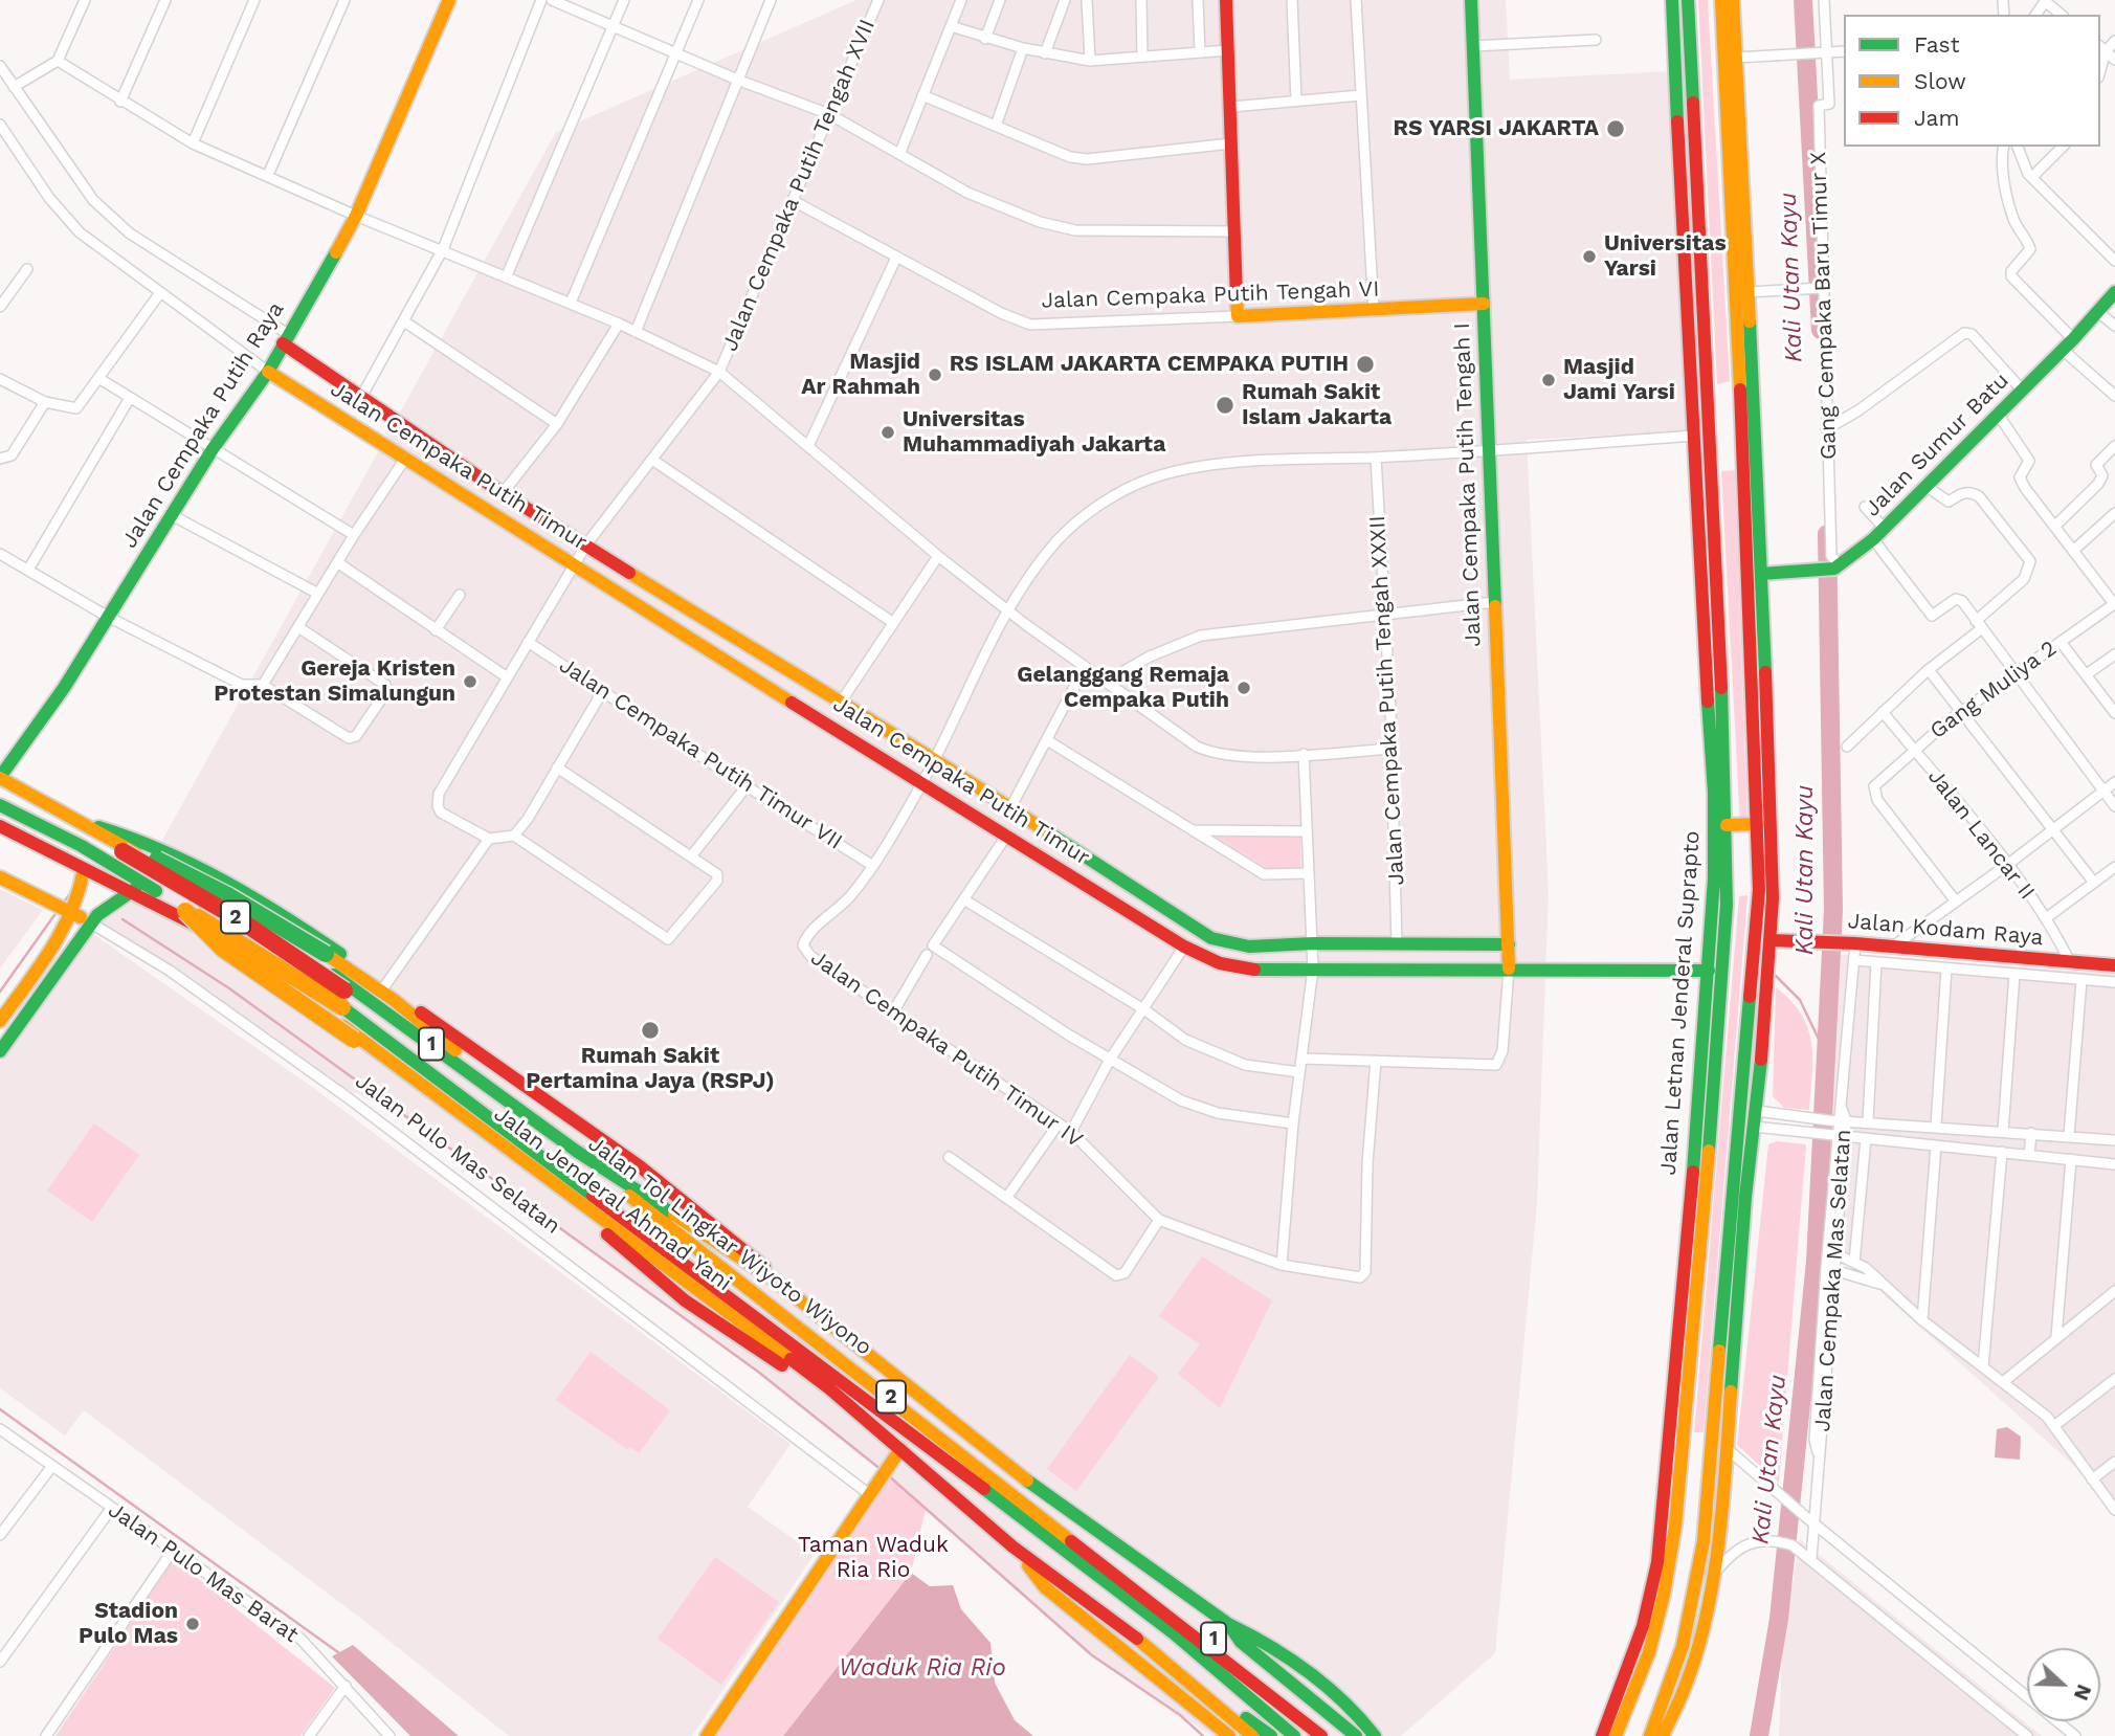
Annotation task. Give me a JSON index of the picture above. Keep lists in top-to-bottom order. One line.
{"streets":{"main road":["Jalan Cempaka Putih Tengah VI","Jalan Cempaka Putih Raya","Jalan Sumur Batu","Jalan Cempaka Putih Timur","Jalan Cempaka Putih Tengah I","2","Jalan Kodam Raya","Jalan Letnan Jenderal Suprapto","1","Jalan Pulo Mas Selatan","Jalan Jenderal Ahmad Yani","Jalan Tol Lingkar Wiyoto Wiyono"],"street":["Jalan Cempaka Putih Tengah XVII","Gang Cempaka Baru Timur X","Gang Muliya 2","Jalan Cempaka Putih Tengah XXXII","Jalan Cempaka Putih Timur VII","Jalan Lancar II","Jalan Cempaka Putih Timur IV","Jalan Cempaka Mas Selatan","Jalan Pulo Mas Barat"]},"crossings":[["Jalan Cempaka Putih Tengah XVII","Jalan Cempaka Putih Tengah VI"],["Jalan Cempaka Putih Tengah XVII","Jalan Cempaka Putih Timur"],["Jalan Cempaka Putih Tengah XVII","Jalan Cempaka Putih Tengah XXXII"],["Jalan Cempaka Putih Tengah XVII","Jalan Cempaka Putih Timur VII"],["Jalan Cempaka Putih Tengah VI","Jalan Cempaka Putih Tengah I"],["Gang Cempaka Baru Timur X","Jalan Sumur Batu"],["Jalan Cempaka Putih Raya","Jalan Cempaka Putih Timur"],["Jalan Cempaka Putih Raya","Jalan Jenderal Ahmad Yani"],["Jalan Cempaka Putih Timur","Jalan Cempaka Putih Tengah I"],["Jalan Cempaka Putih Timur","Jalan Letnan Jenderal Suprapto"],["Gang Muliya 2","Jalan Lancar II"],["Jalan Cempaka Putih Timur VII","Jalan Cempaka Putih Timur IV"],["Jalan Lancar II","Jalan Kodam Raya"],["2","Jalan Tol Lingkar Wiyoto Wiyono"],["Jalan Kodam Raya","Jalan Cempaka Mas Selatan"]],"water":["Kali Utan Kayu","Waduk Ria Rio"],"parks":["Taman Waduk Ria Rio"],"places":["RS YARSI JAKARTA","Universitas Yarsi","RS ISLAM JAKARTA CEMPAKA PUTIH","Masjid Ar Rahmah","Masjid Jami Yarsi","Rumah Sakit Islam Jakarta","Universitas Muhammadiyah Jakarta","Gereja Kristen Protestan Simalungun","Gelanggang Remaja Cempaka Putih","Rumah Sakit Pertamina Jaya (RSPJ)","Stadion Pulo Mas"],"legend":["Fast","Slow","Jam"],"north":"right"}
